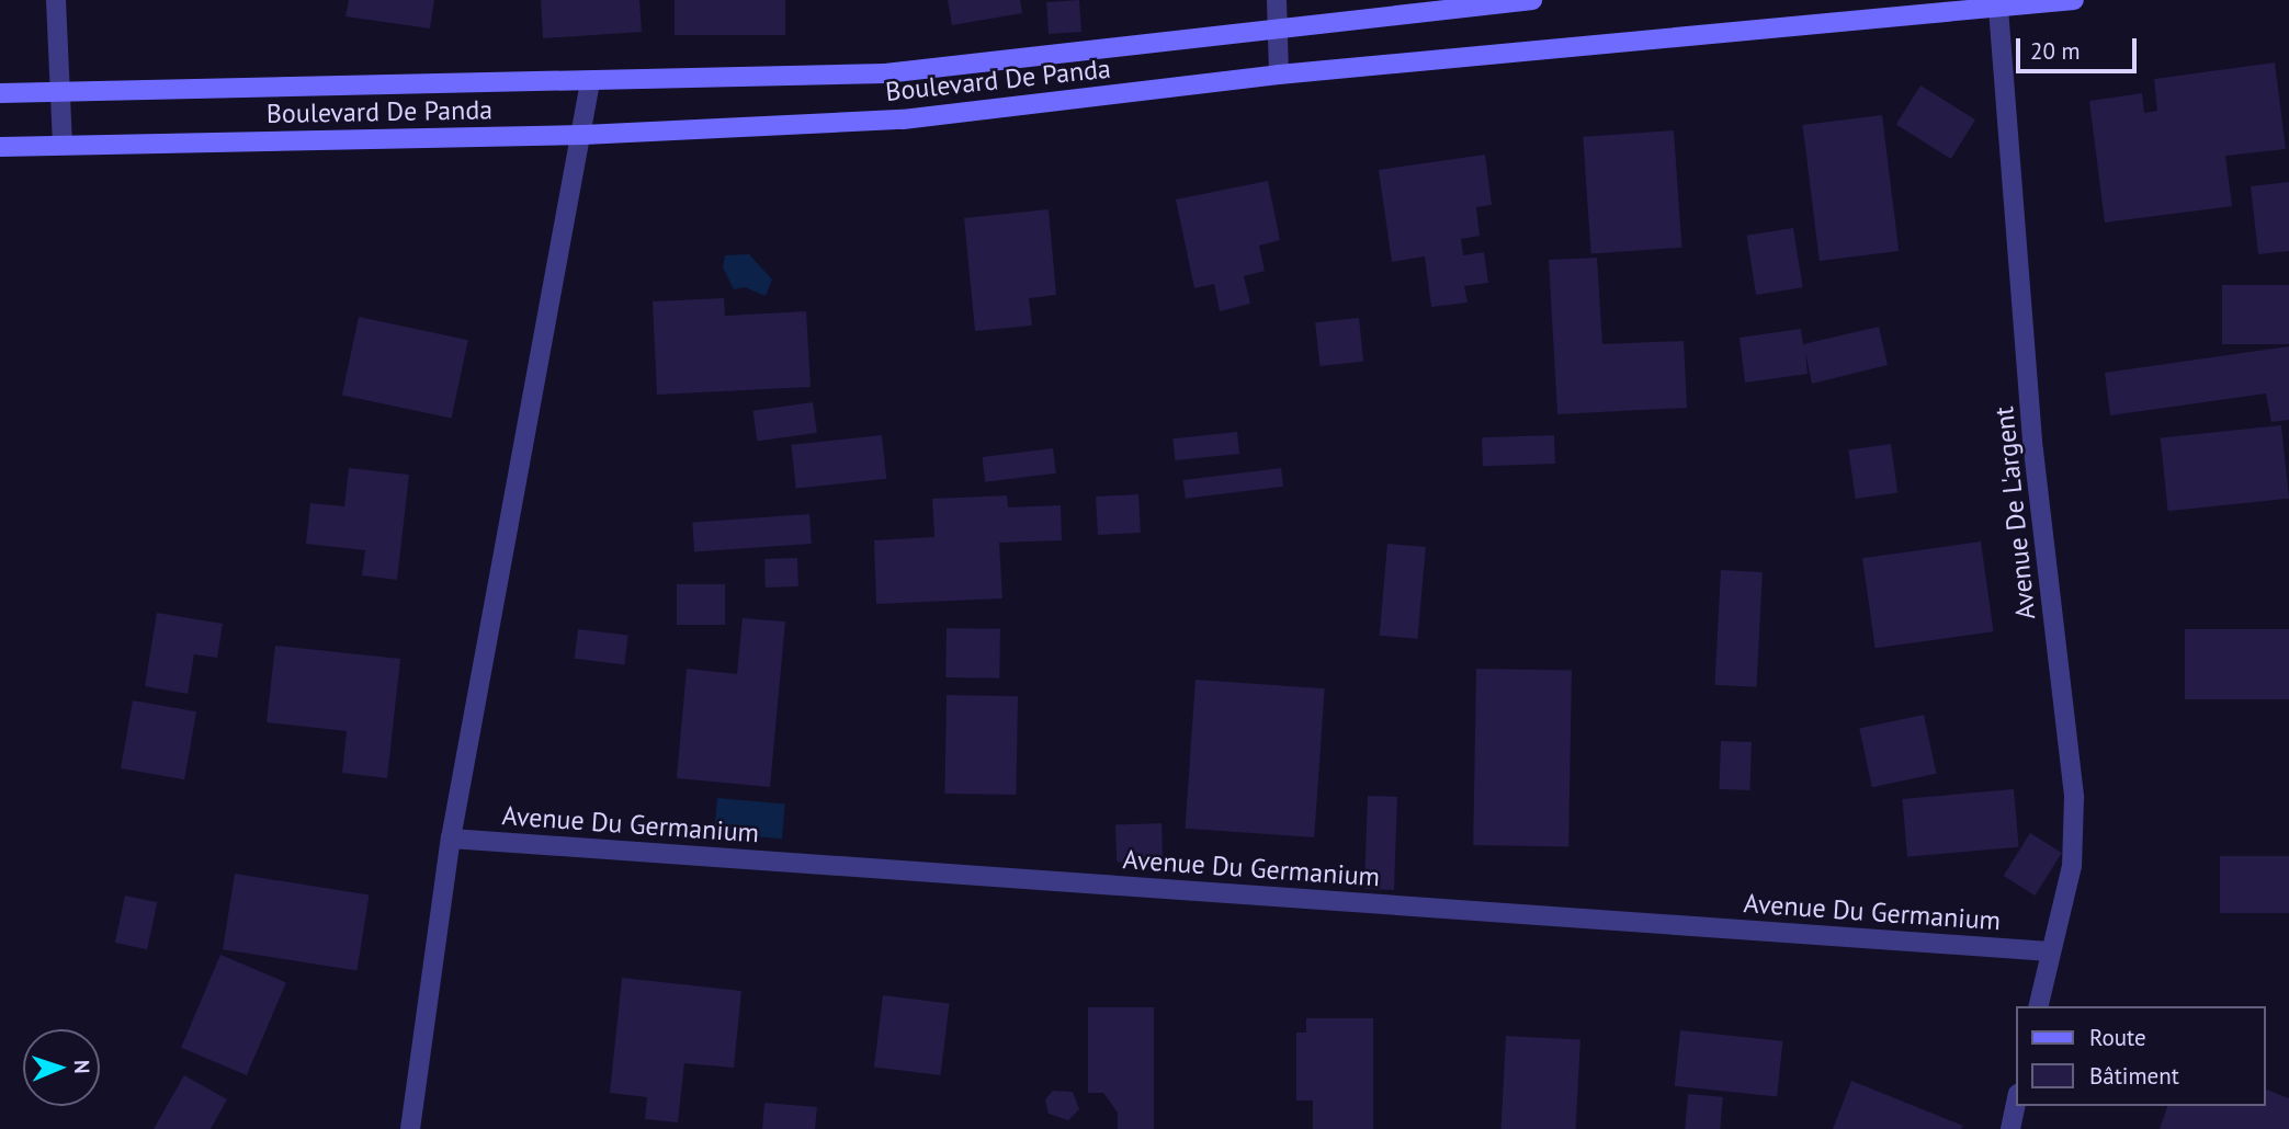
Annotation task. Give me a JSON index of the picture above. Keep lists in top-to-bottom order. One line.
{"streets":{"street":["Boulevard De Panda","Avenue De L'argent","Avenue Du Germanium"]},"crossings":[["Boulevard De Panda","Avenue De L'argent"],["Avenue De L'argent","Avenue Du Germanium"]],"legend":["Route","Bâtiment"],"scale_bar":"20 m","north":"right"}
